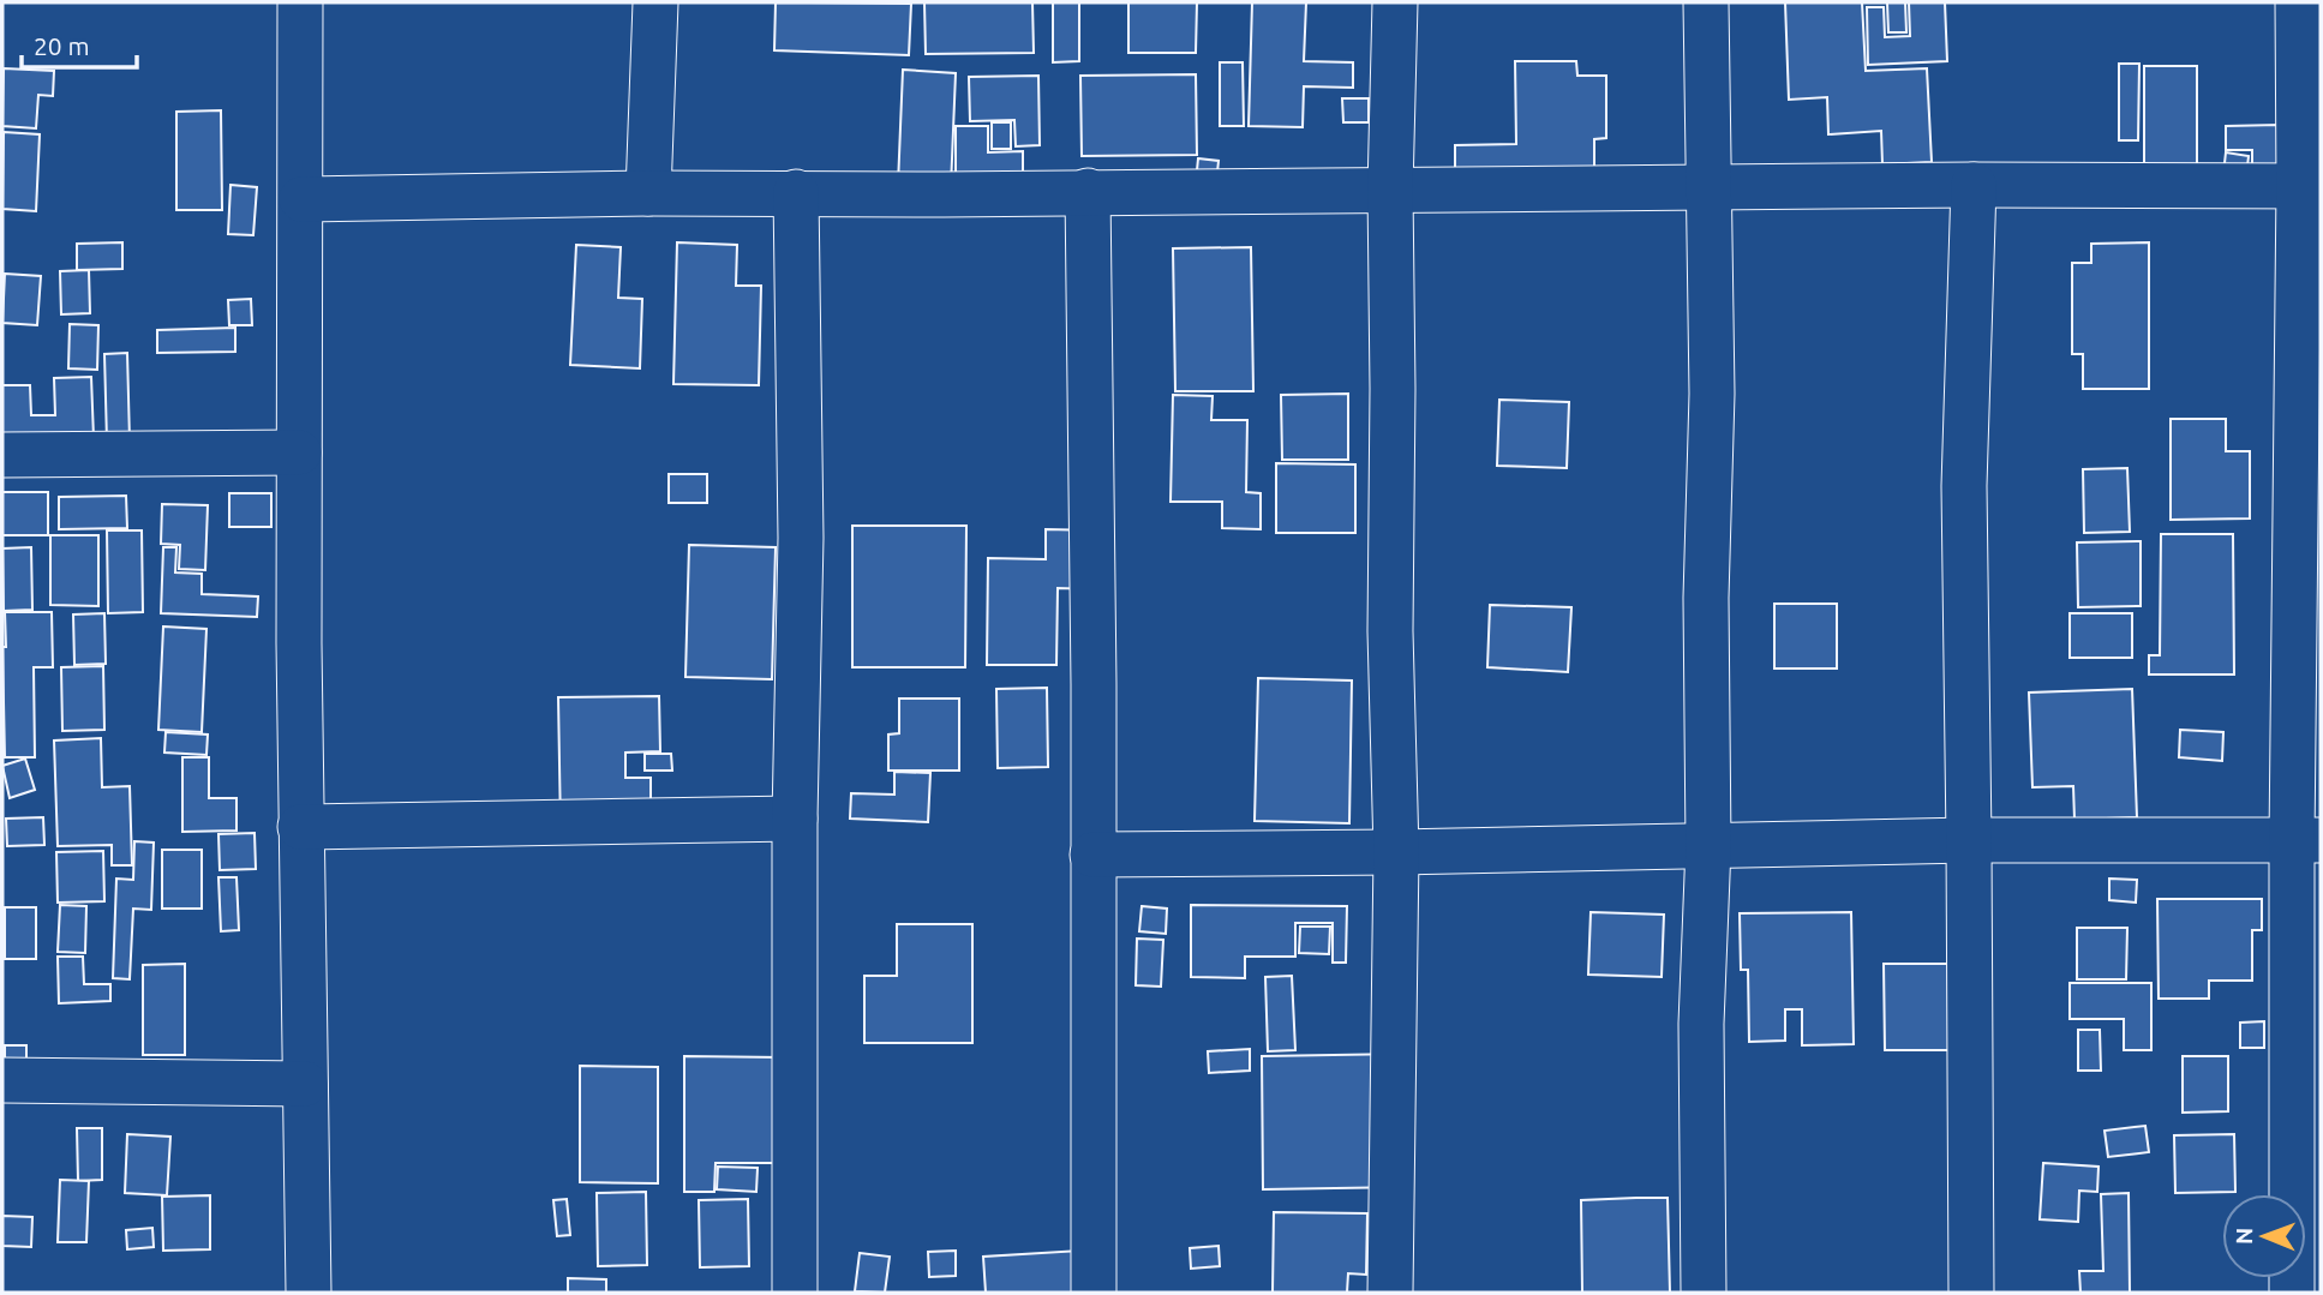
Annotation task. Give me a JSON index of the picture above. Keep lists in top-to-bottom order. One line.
{"scale_bar":"20 m","north":"left"}
